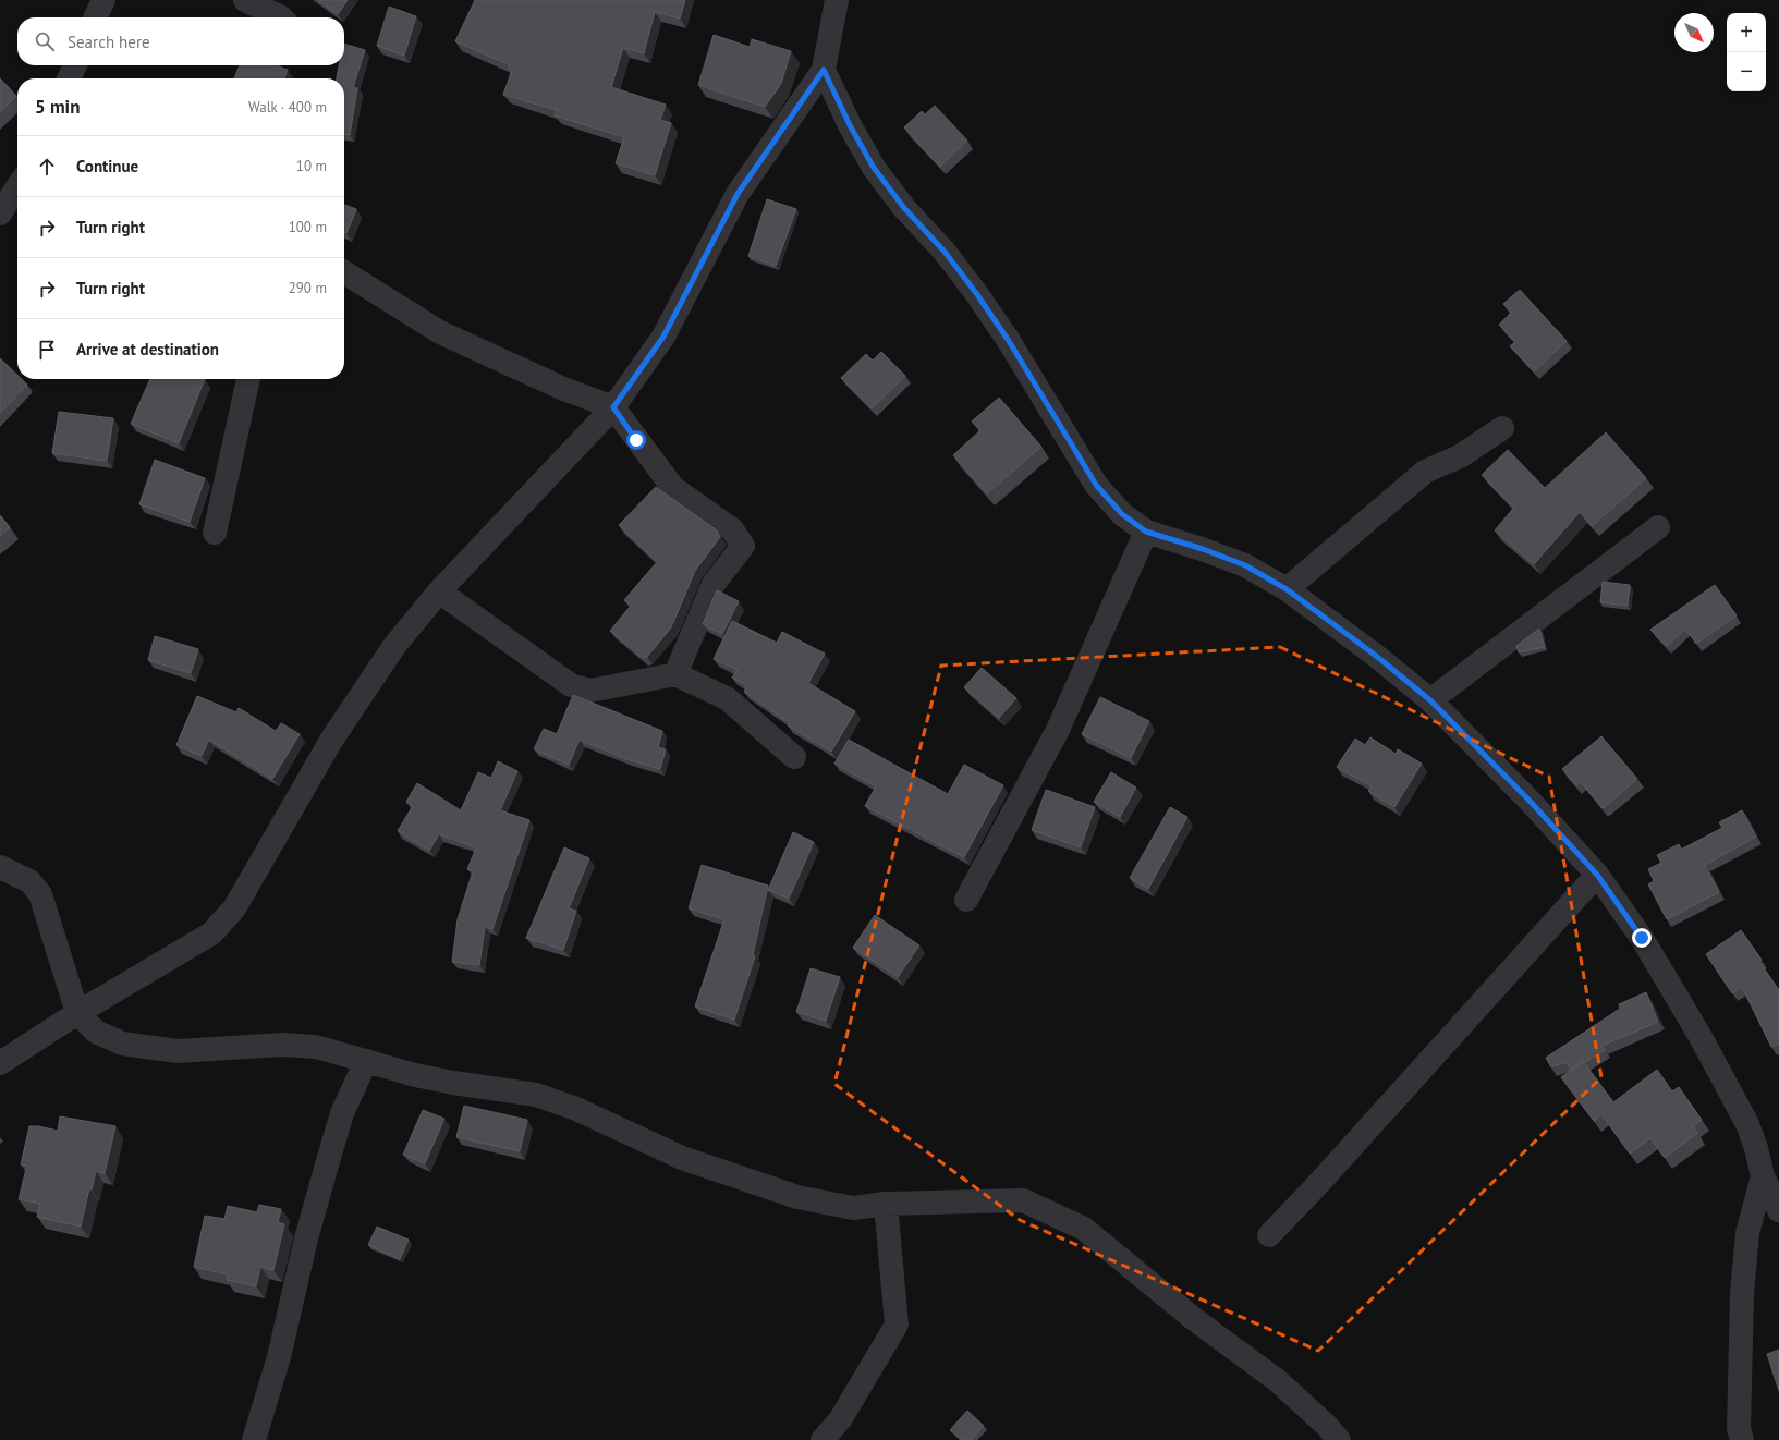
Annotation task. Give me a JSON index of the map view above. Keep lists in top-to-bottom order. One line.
{"north":"bottom right","page":{"map_buttons":["+","−"],"search":"Search here","heading":["5 min","Walk · 400 m"],"list":[["Continue","10 m"],["Turn right","100 m"],["Turn right","290 m"],"Arrive at destination"]}}
